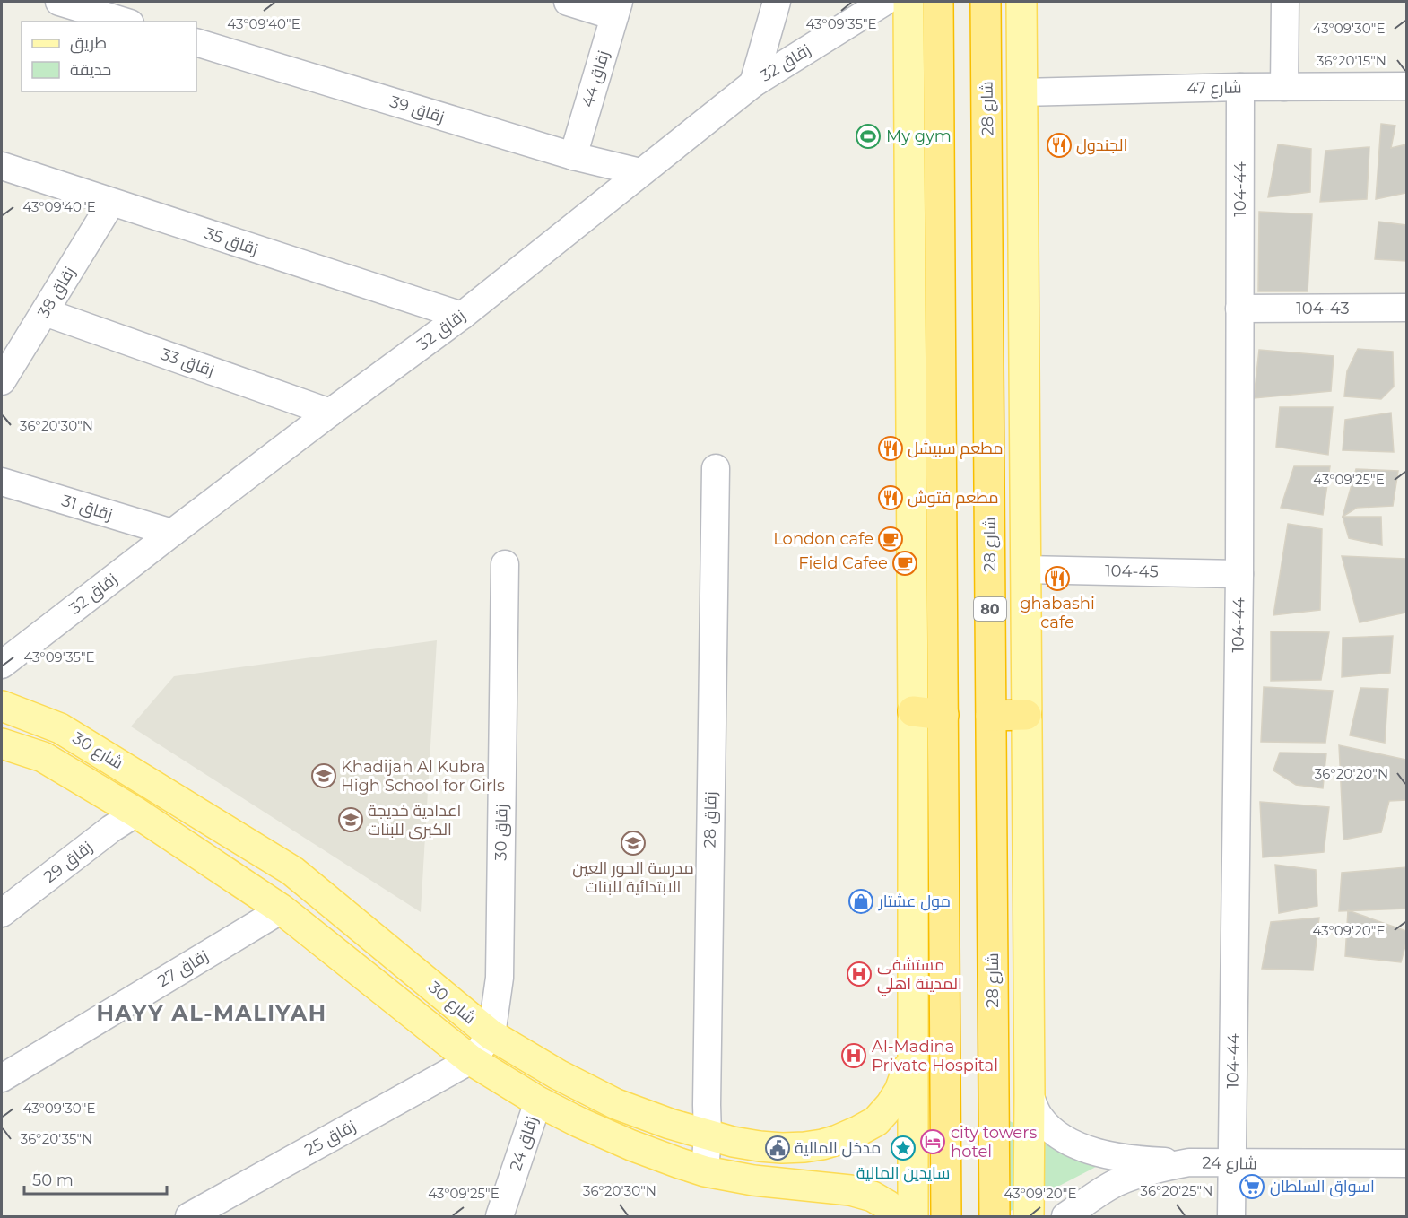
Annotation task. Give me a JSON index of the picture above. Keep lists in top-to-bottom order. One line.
{"streets":{"highway":["شارع 28","80"],"main road":["شارع 30"],"street":["زقاق 32","زقاق 44","شارع 47","زقاق 39","104-44","زقاق 35","زقاق 38","104-43","زقاق 33","زقاق 31","104-45","زقاق 28","زقاق 30","زقاق 29","زقاق 27","زقاق 25","زقاق 24","شارع 24"]},"crossings":[["زقاق 32","زقاق 39"],["زقاق 32","زقاق 35"],["زقاق 32","زقاق 33"],["زقاق 32","زقاق 31"],["زقاق 44","زقاق 39"],["شارع 47","104-44"],["104-44","104-43"],["104-44","104-45"],["104-44","شارع 24"],["زقاق 35","زقاق 38"],["زقاق 38","زقاق 33"],["شارع 30","زقاق 28"],["شارع 30","زقاق 30"],["شارع 30","زقاق 29"],["شارع 30","زقاق 27"],["شارع 30","زقاق 25"],["شارع 30","زقاق 24"]],"districts":["HAYY AL-MALIYAH"],"places":{"sports":["My gym"],"restaurant":["الجندول","مطعم سبيشل","مطعم فتوش","ghabashi cafe"],"cafe":["London cafe","Field Cafee"],"school or university":["Khadijah Al Kubra High School for Girls","اعدادية خديجة الكبرى للبنات","مدرسة الحور العين الابتدائية للبنات"],"shop":["مول عشتار"],"hospital":["مستشفى المدينة اهلي","Al-Madina Private Hospital"],"hotel":["city towers hotel"],"public building":["مدخل المالية"],"place":["سايدين المالية"],"supermarket":["اسواق السلطان"]},"legend":["طريق","حديقة"],"scale_bar":"50 m","coordinates":["43°09'40\"E","43°09'35\"E","43°09'30\"E","36°20'15\"N","36°20'30\"N","43°09'25\"E","36°20'20\"N","43°09'20\"E","36°20'35\"N","36°20'25\"N"]}
